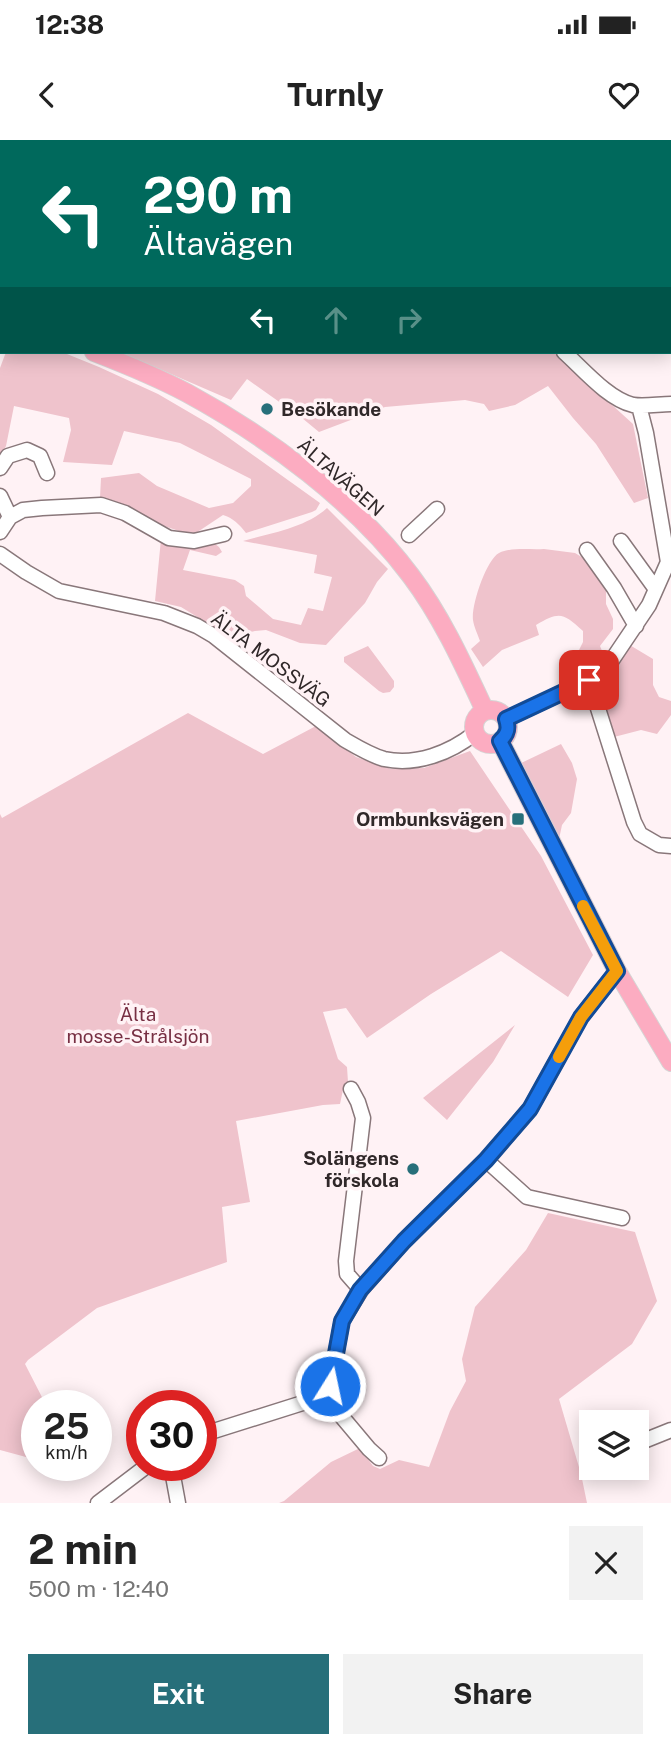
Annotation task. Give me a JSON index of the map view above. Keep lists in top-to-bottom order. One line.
{"streets":{"main road":["ÄLTAVÄGEN"],"street":["ÄLTA MOSSVÄG"]},"crossings":[["ÄLTAVÄGEN","ÄLTA MOSSVÄG"]],"parks":["Älta mosse-Strålsjön"],"places":{"other":["Besökande","Solängens förskola"],"transit":["Ormbunksvägen"]},"page":{"status":"12:38","header":"Turnly","turn":["290 m","Ältavägen"],"speed":"25 km/h","limit":"30","heading":["2 min","500 m · 12:40"],"buttons":["Exit","Share"]}}
